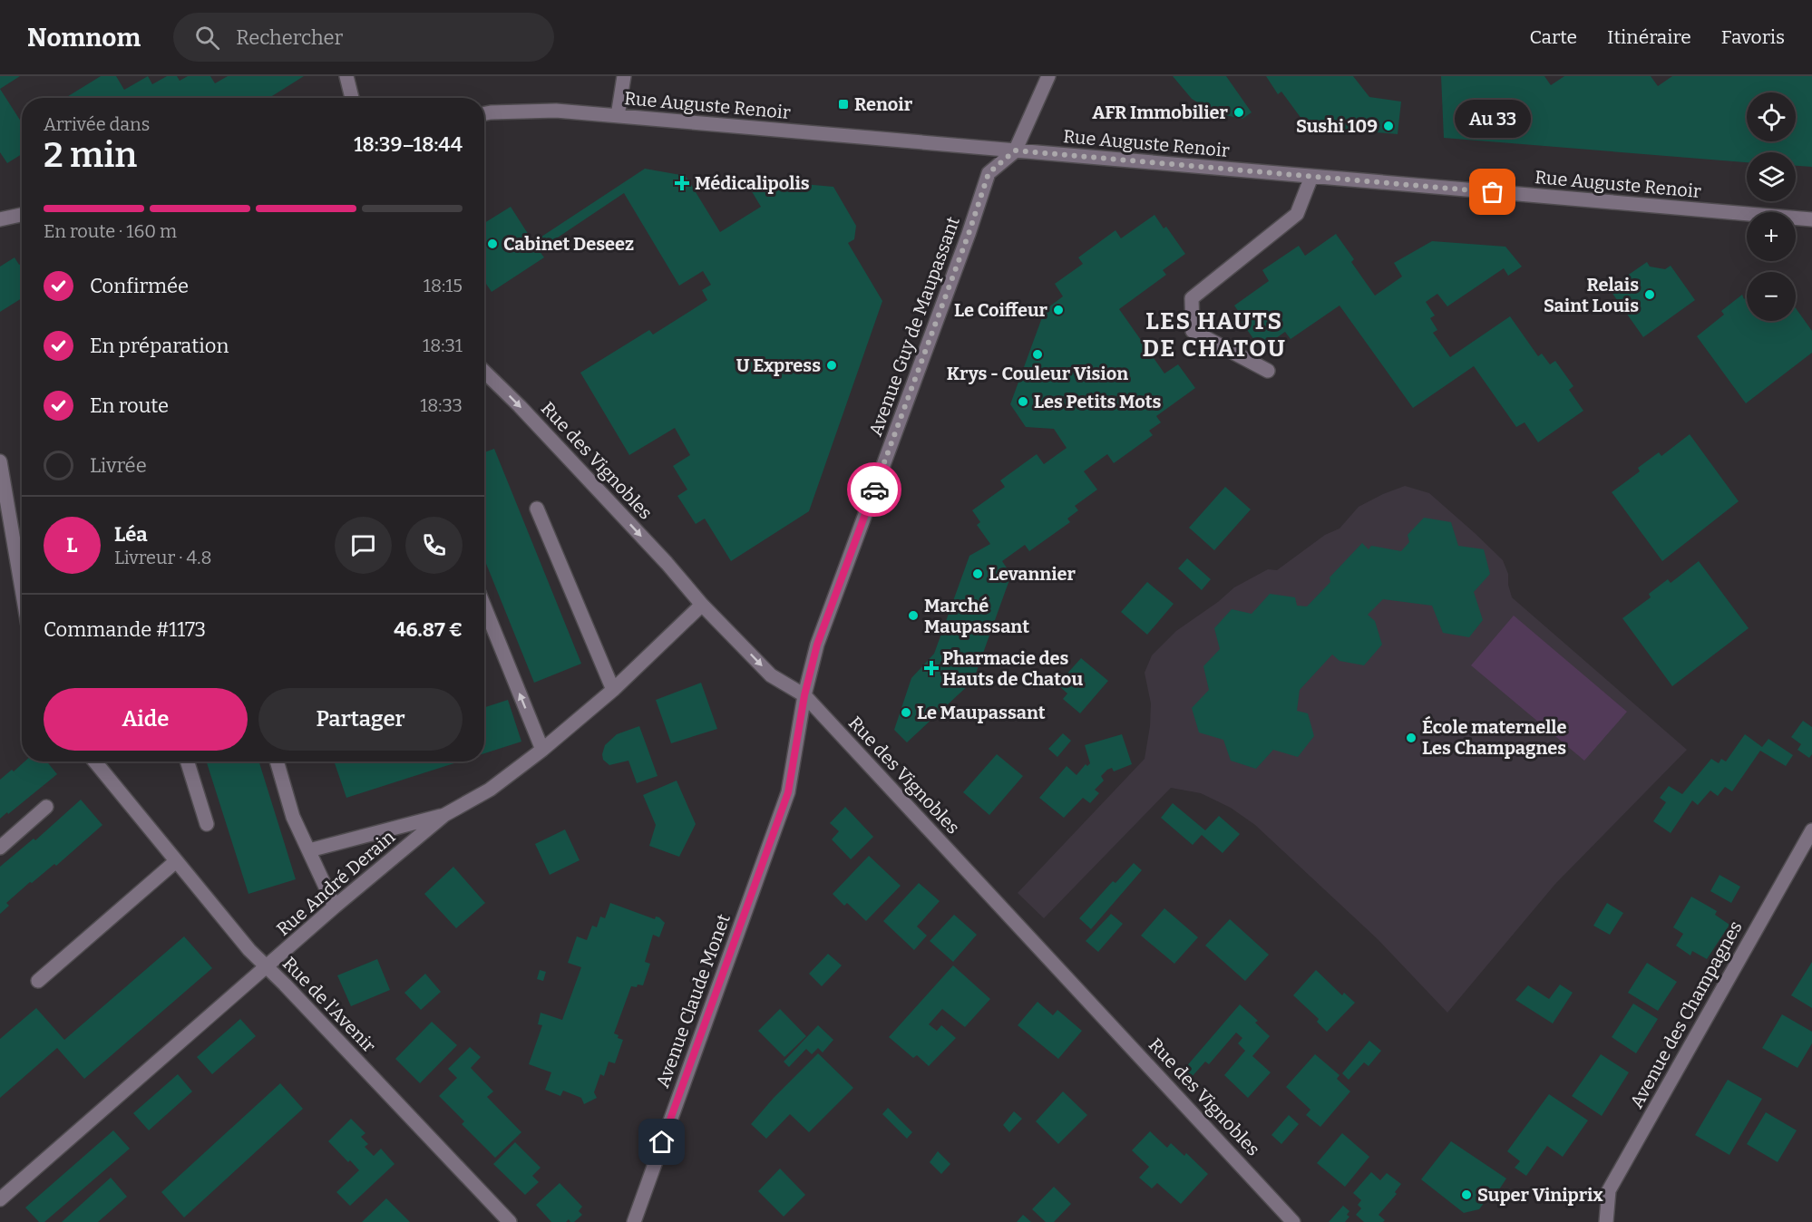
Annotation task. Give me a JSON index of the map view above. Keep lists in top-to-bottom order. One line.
{"streets":{"street":["Rue Auguste Renoir","Avenue Guy de Maupassant","Rue des Vignobles","Rue André Derain","Avenue Claude Monet","Rue de l'Avenir","Avenue des Champagnes"]},"crossings":[["Rue Auguste Renoir","Avenue Guy de Maupassant"],["Avenue Guy de Maupassant","Rue des Vignobles"],["Avenue Guy de Maupassant","Avenue Claude Monet"],["Rue des Vignobles","Rue André Derain"],["Rue André Derain","Rue de l'Avenir"]],"districts":["LES HAUTS DE CHATOU"],"places":{"transit":["Renoir"],"other":["AFR Immobilier","Sushi 109","Au 33","Cabinet Deseez","Relais Saint Louis","Le Coiffeur","Krys - Couleur Vision","U Express","Les Petits Mots","Levannier","Marché Maupassant","Le Maupassant","École maternelle Les Champagnes","Super Viniprix"],"health":["Médicalipolis","Pharmacie des Hauts de Chatou"]},"page":{"header":"Nomnom","search":"Rechercher","nav":["Carte","Itinéraire","Favoris"],"map_buttons":["+","−"],"heading":["2 min","Arrivée dans","18:39–18:44"],"panel":["Léa","Livreur · 4.8","Commande #1173","46.87 €"],"bubble":"Au 33","bar":"En route · 160 m","list":[["Confirmée","18:15"],["En préparation","18:31"],["En route","18:33"],"Livrée"],"round":"L","buttons":["Aide","Partager"]}}
